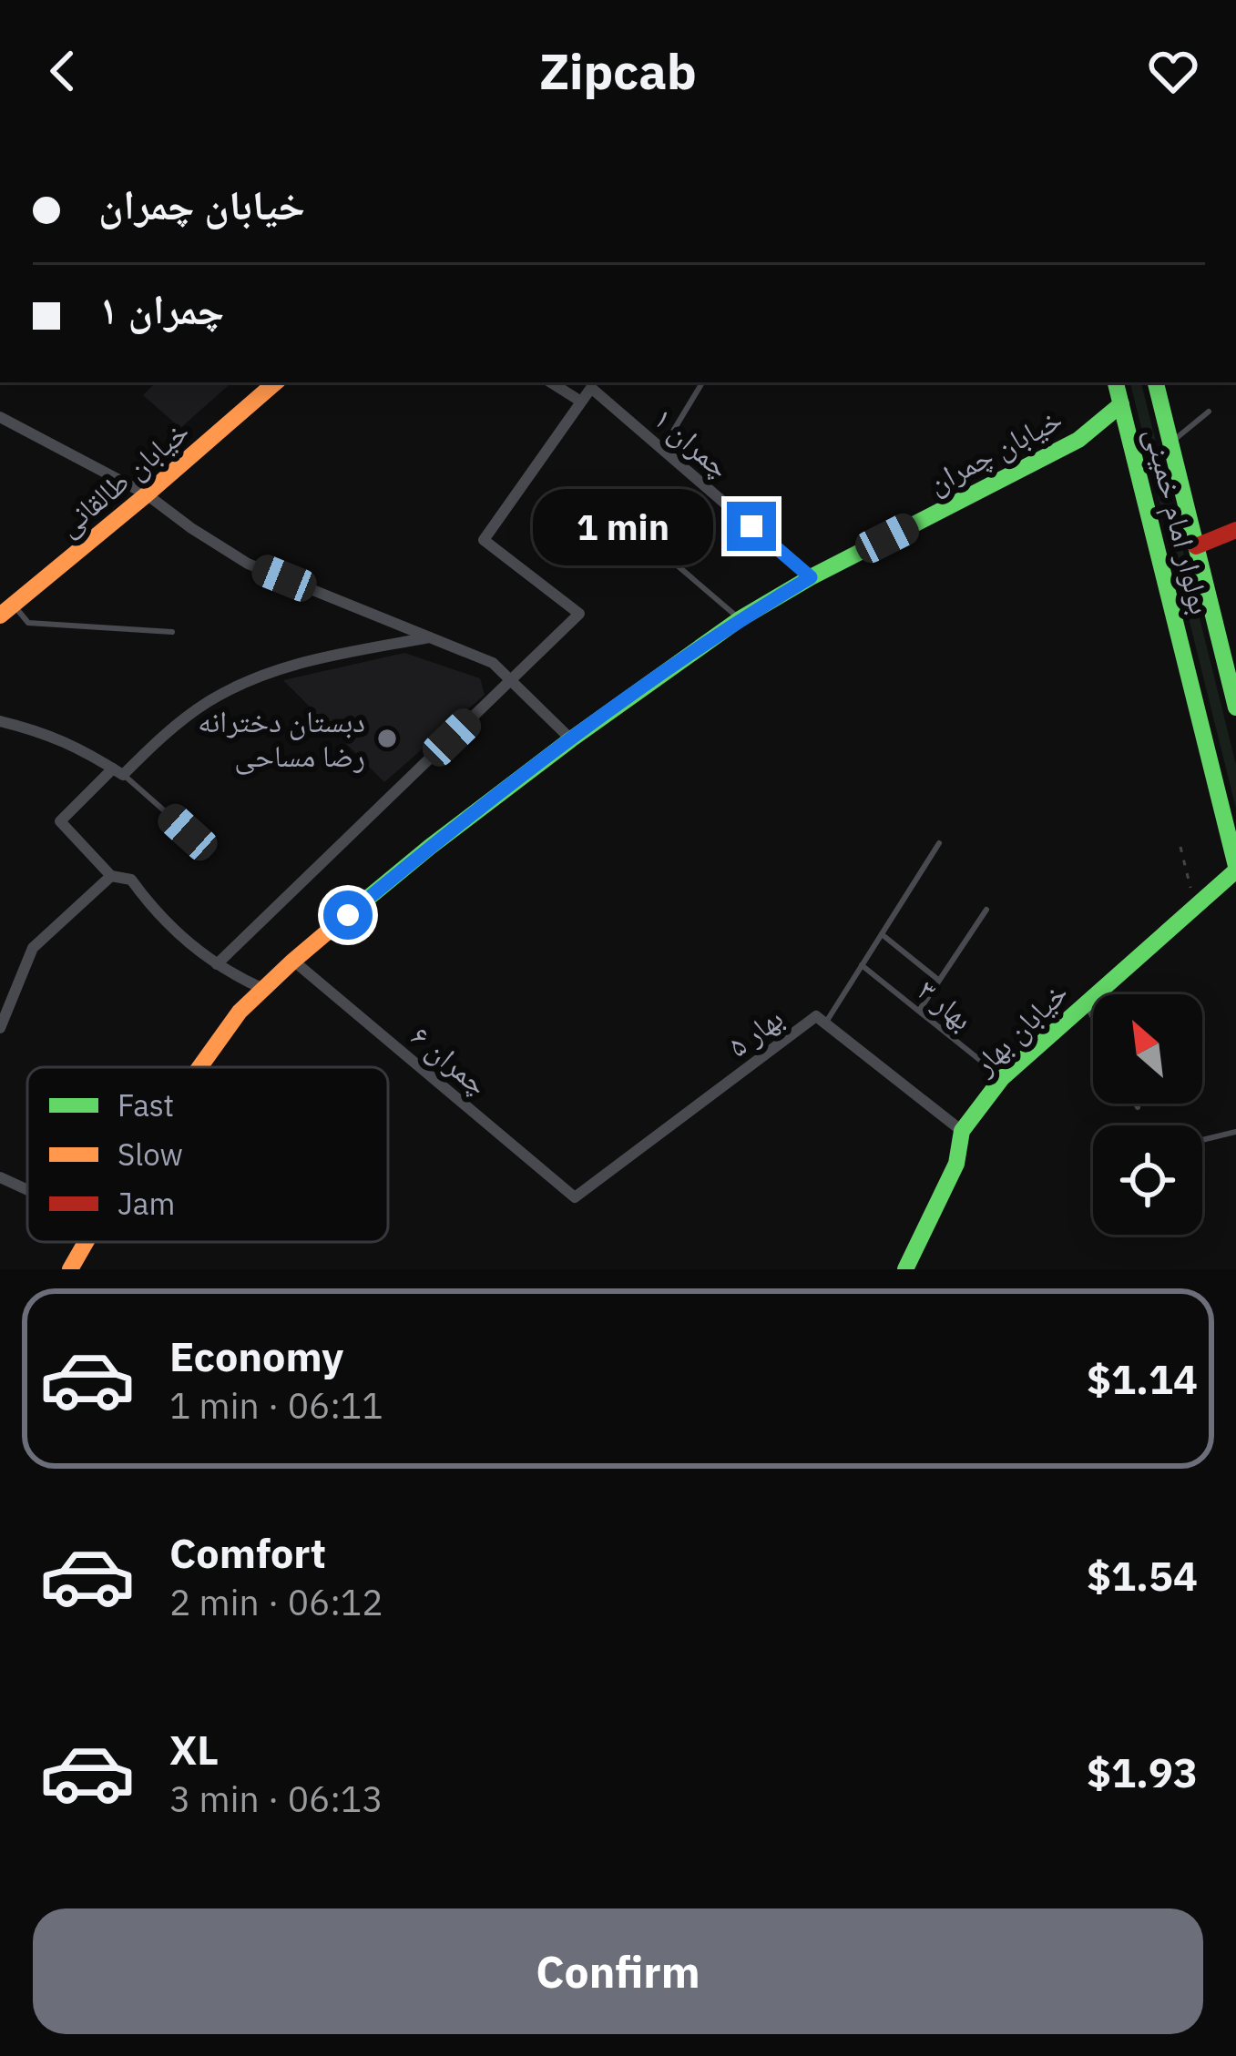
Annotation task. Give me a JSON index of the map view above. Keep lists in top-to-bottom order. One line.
{"streets":{"main road":["خیابان چمران","خیابان طالقانی","بولوار امام خمینی","خیابان بهار"],"street":["چمران ۱","بهار ۵","چمران ۶"],"lane":["بهار ۳"]},"crossings":[["چمران ۱","خیابان چمران"],["خیابان چمران","بولوار امام خمینی"],["خیابان چمران","چمران ۶"],["بولوار امام خمینی","خیابان بهار"],["بهار ۳","خیابان بهار"],["خیابان بهار","بهار ۵"],["بهار ۵","چمران ۶"]],"places":["دبستان دخترانه رضا مساحی"],"legend":["Fast","Slow","Jam"],"north":"top left","page":{"header":"Zipcab","banner":["خیابان چمران","چمران ۱"],"bubble":"1 min","list":[{"name":"Economy","note":"1 min · 06:11","value":"$1.14"},{"name":"Comfort","note":"2 min · 06:12","value":"$1.54"},{"name":"XL","note":"3 min · 06:13","value":"$1.93"}],"buttons":"Confirm"}}
